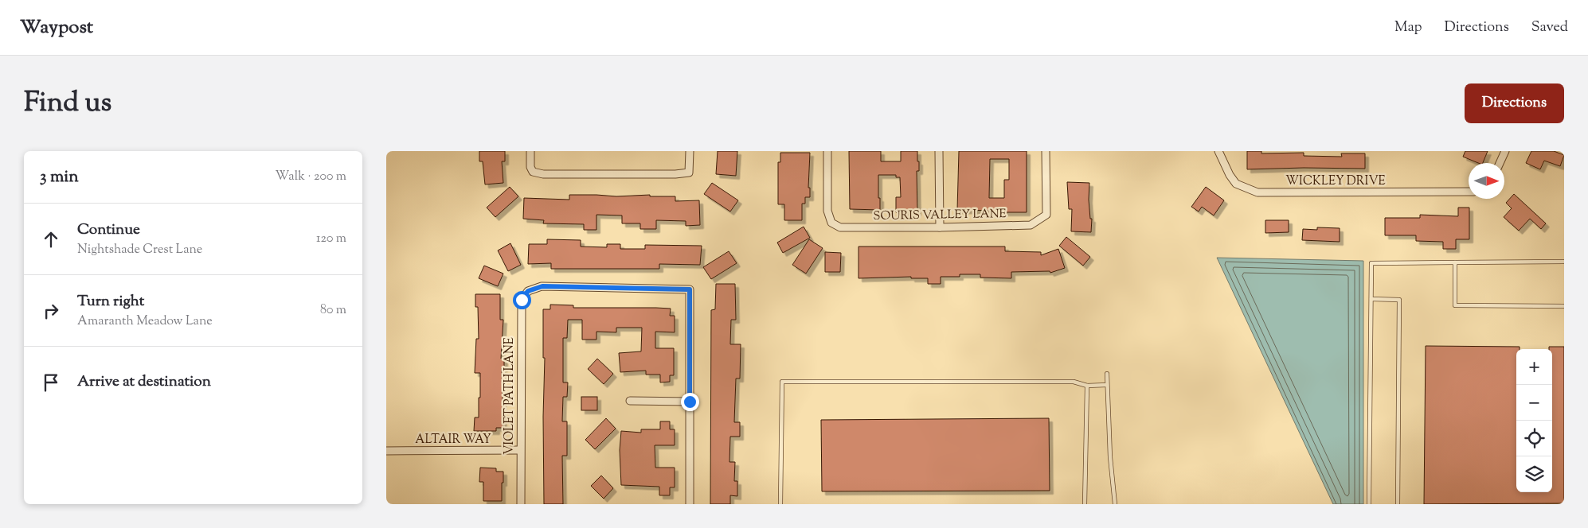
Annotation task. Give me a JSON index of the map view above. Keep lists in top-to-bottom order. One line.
{"streets":{"street":["WICKLEY DRIVE","SOURIS VALLEY LANE","VIOLET PATH LANE","ALTAIR WAY"]},"crossings":[["VIOLET PATH LANE","ALTAIR WAY"]],"north":"right","page":{"header":"Waypost","nav":["Map","Directions","Saved"],"title":"Find us","buttons":"Directions","heading":["3 min","Walk · 200 m"],"list":[["Continue","Nightshade Crest Lane","120 m"],["Turn right","Amaranth Meadow Lane","80 m"],"Arrive at destination"],"map_buttons":["+","−"]}}
